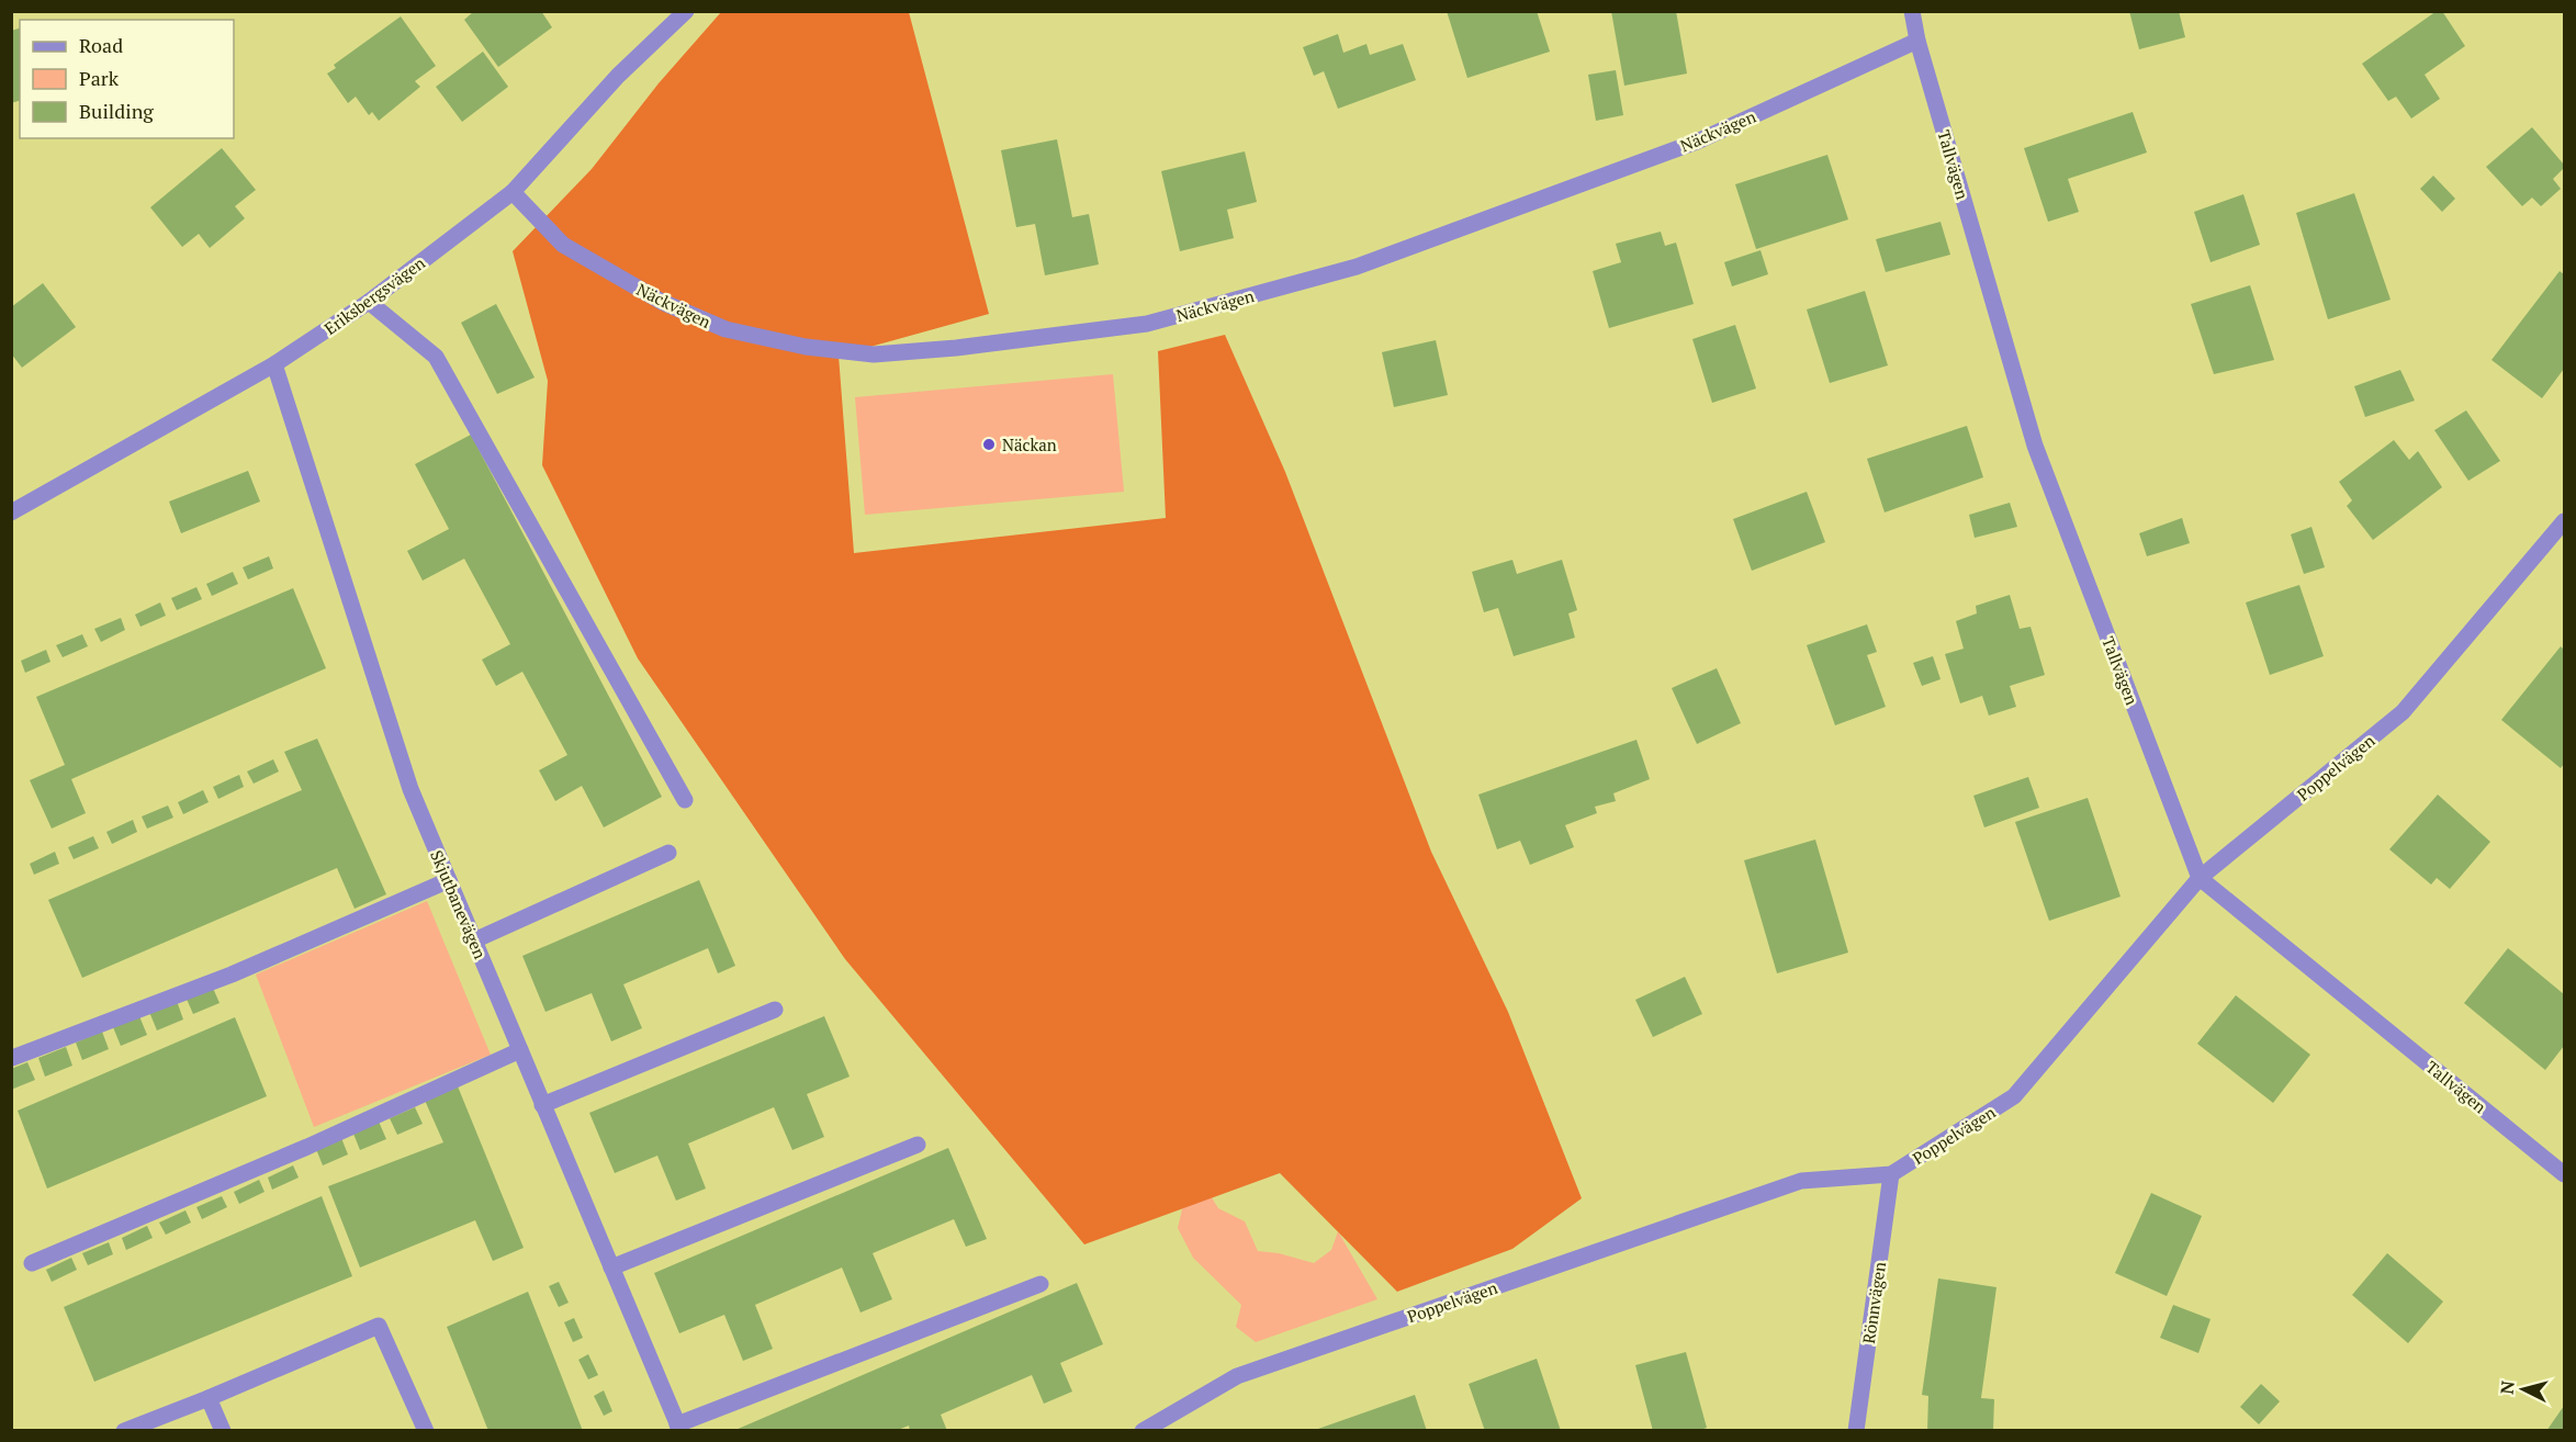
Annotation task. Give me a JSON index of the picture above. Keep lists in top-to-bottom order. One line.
{"streets":{"street":["Näckvägen","Tallvägen","Eriksbergsvägen","Poppelvägen","Skjutbanevägen","Rönnvägen"]},"crossings":[["Näckvägen","Tallvägen"],["Näckvägen","Eriksbergsvägen"],["Tallvägen","Poppelvägen"],["Eriksbergsvägen","Skjutbanevägen"],["Poppelvägen","Rönnvägen"]],"places":["Näckan"],"legend":["Road","Park","Building"],"north":"left"}
